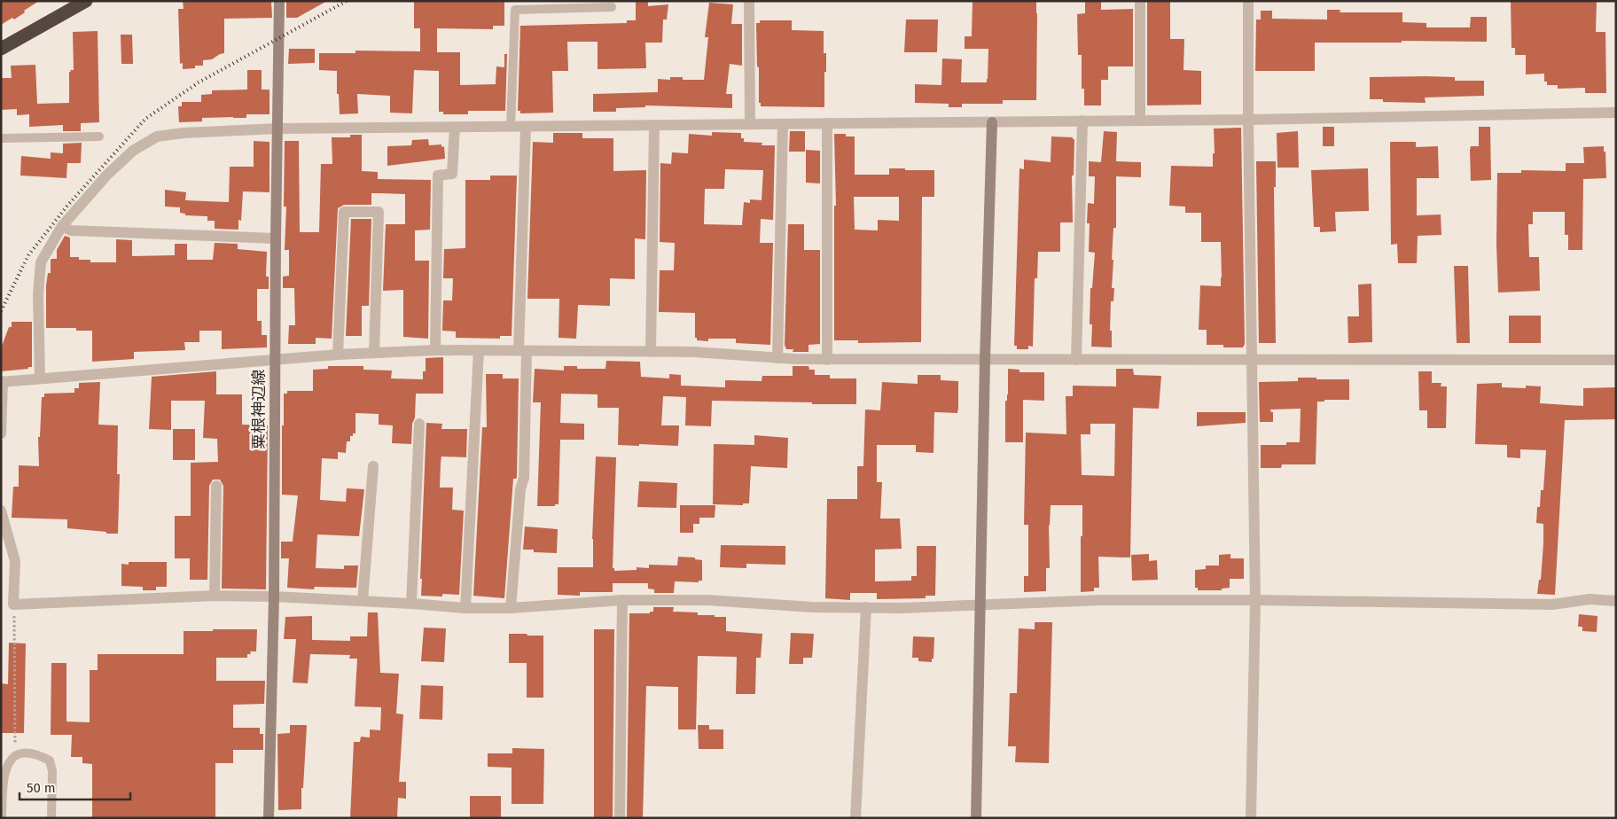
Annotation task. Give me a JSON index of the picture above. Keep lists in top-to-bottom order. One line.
{"streets":{"main road":["粟根神辺線"]},"scale_bar":"50 m"}
